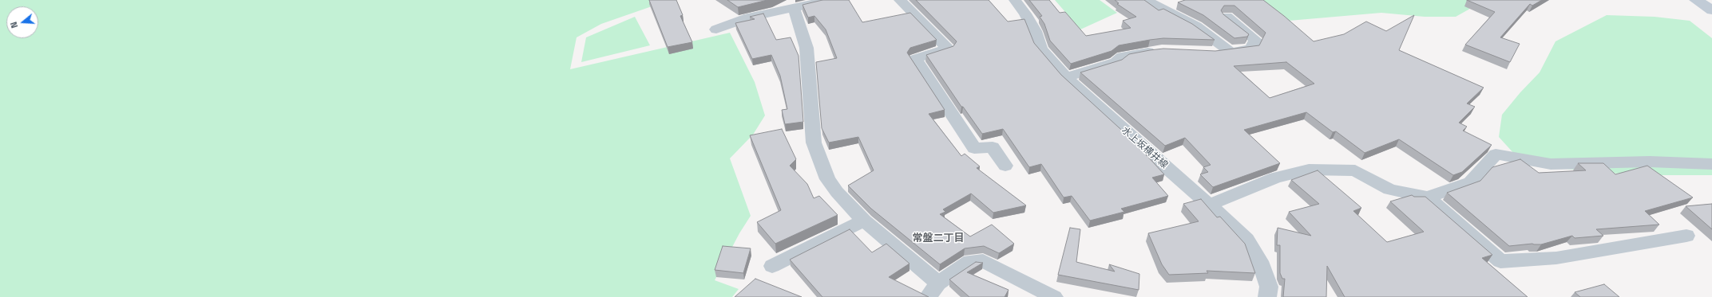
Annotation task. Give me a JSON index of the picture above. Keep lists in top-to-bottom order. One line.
{"streets":{"street":["水上坂横井線"]},"districts":["常盤二丁目"],"north":"left"}
